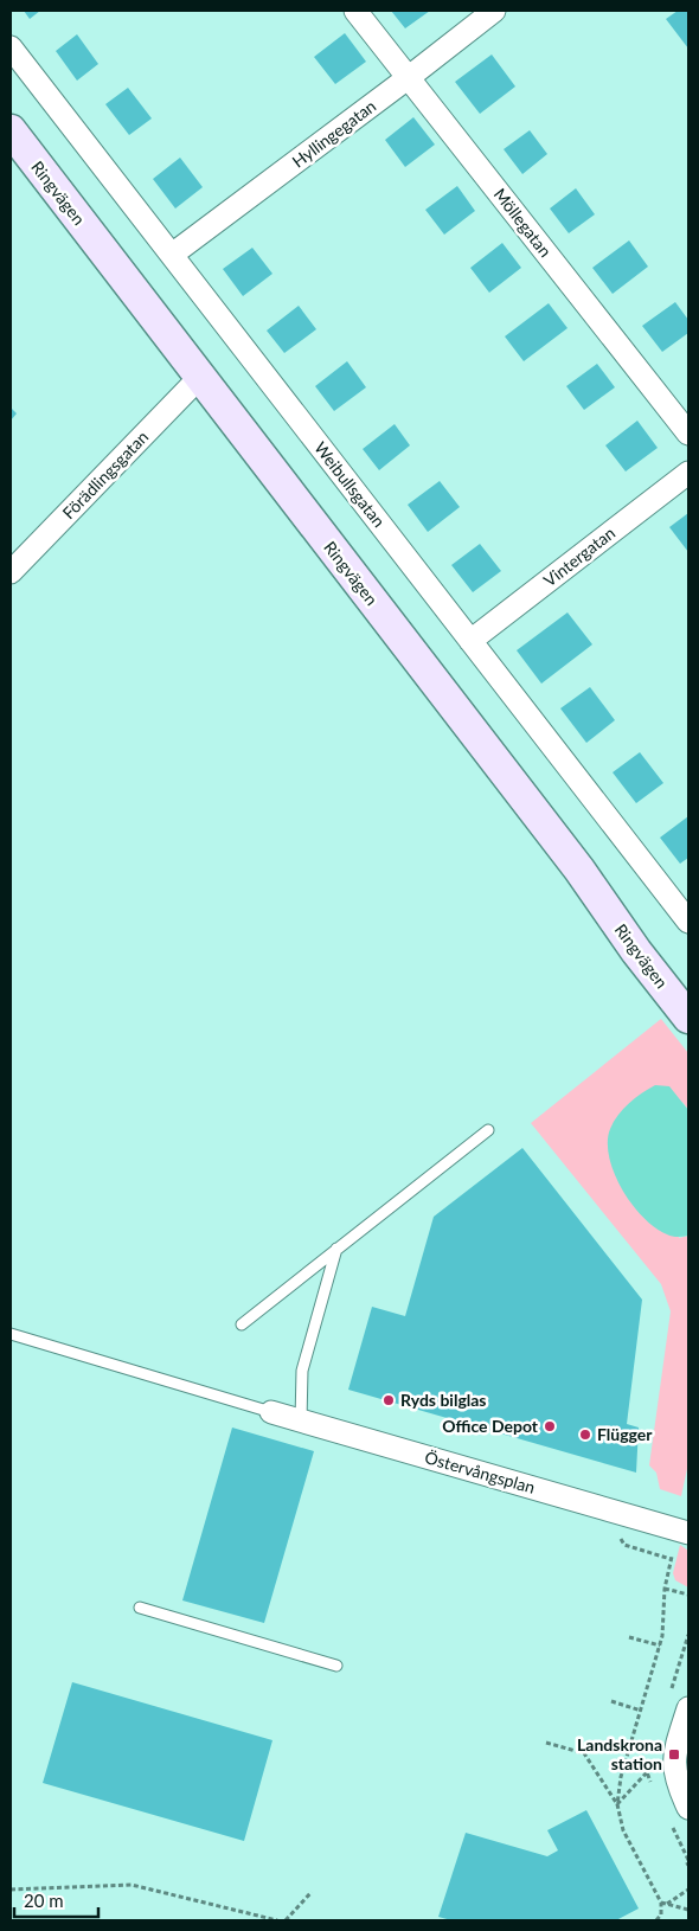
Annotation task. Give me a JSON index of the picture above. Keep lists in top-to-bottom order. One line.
{"streets":{"main road":["Ringvägen"],"street":["Hyllingegatan","Möllegatan","Förädlingsgatan","Weibullsgatan","Vintergatan","Östervångsplan"]},"crossings":[["Hyllingegatan","Möllegatan"],["Hyllingegatan","Weibullsgatan"],["Ringvägen","Förädlingsgatan"],["Weibullsgatan","Vintergatan"]],"places":{"other":["Ryds bilglas","Office Depot","Flügger"],"transit":["Landskrona station"]},"scale_bar":"20 m"}
